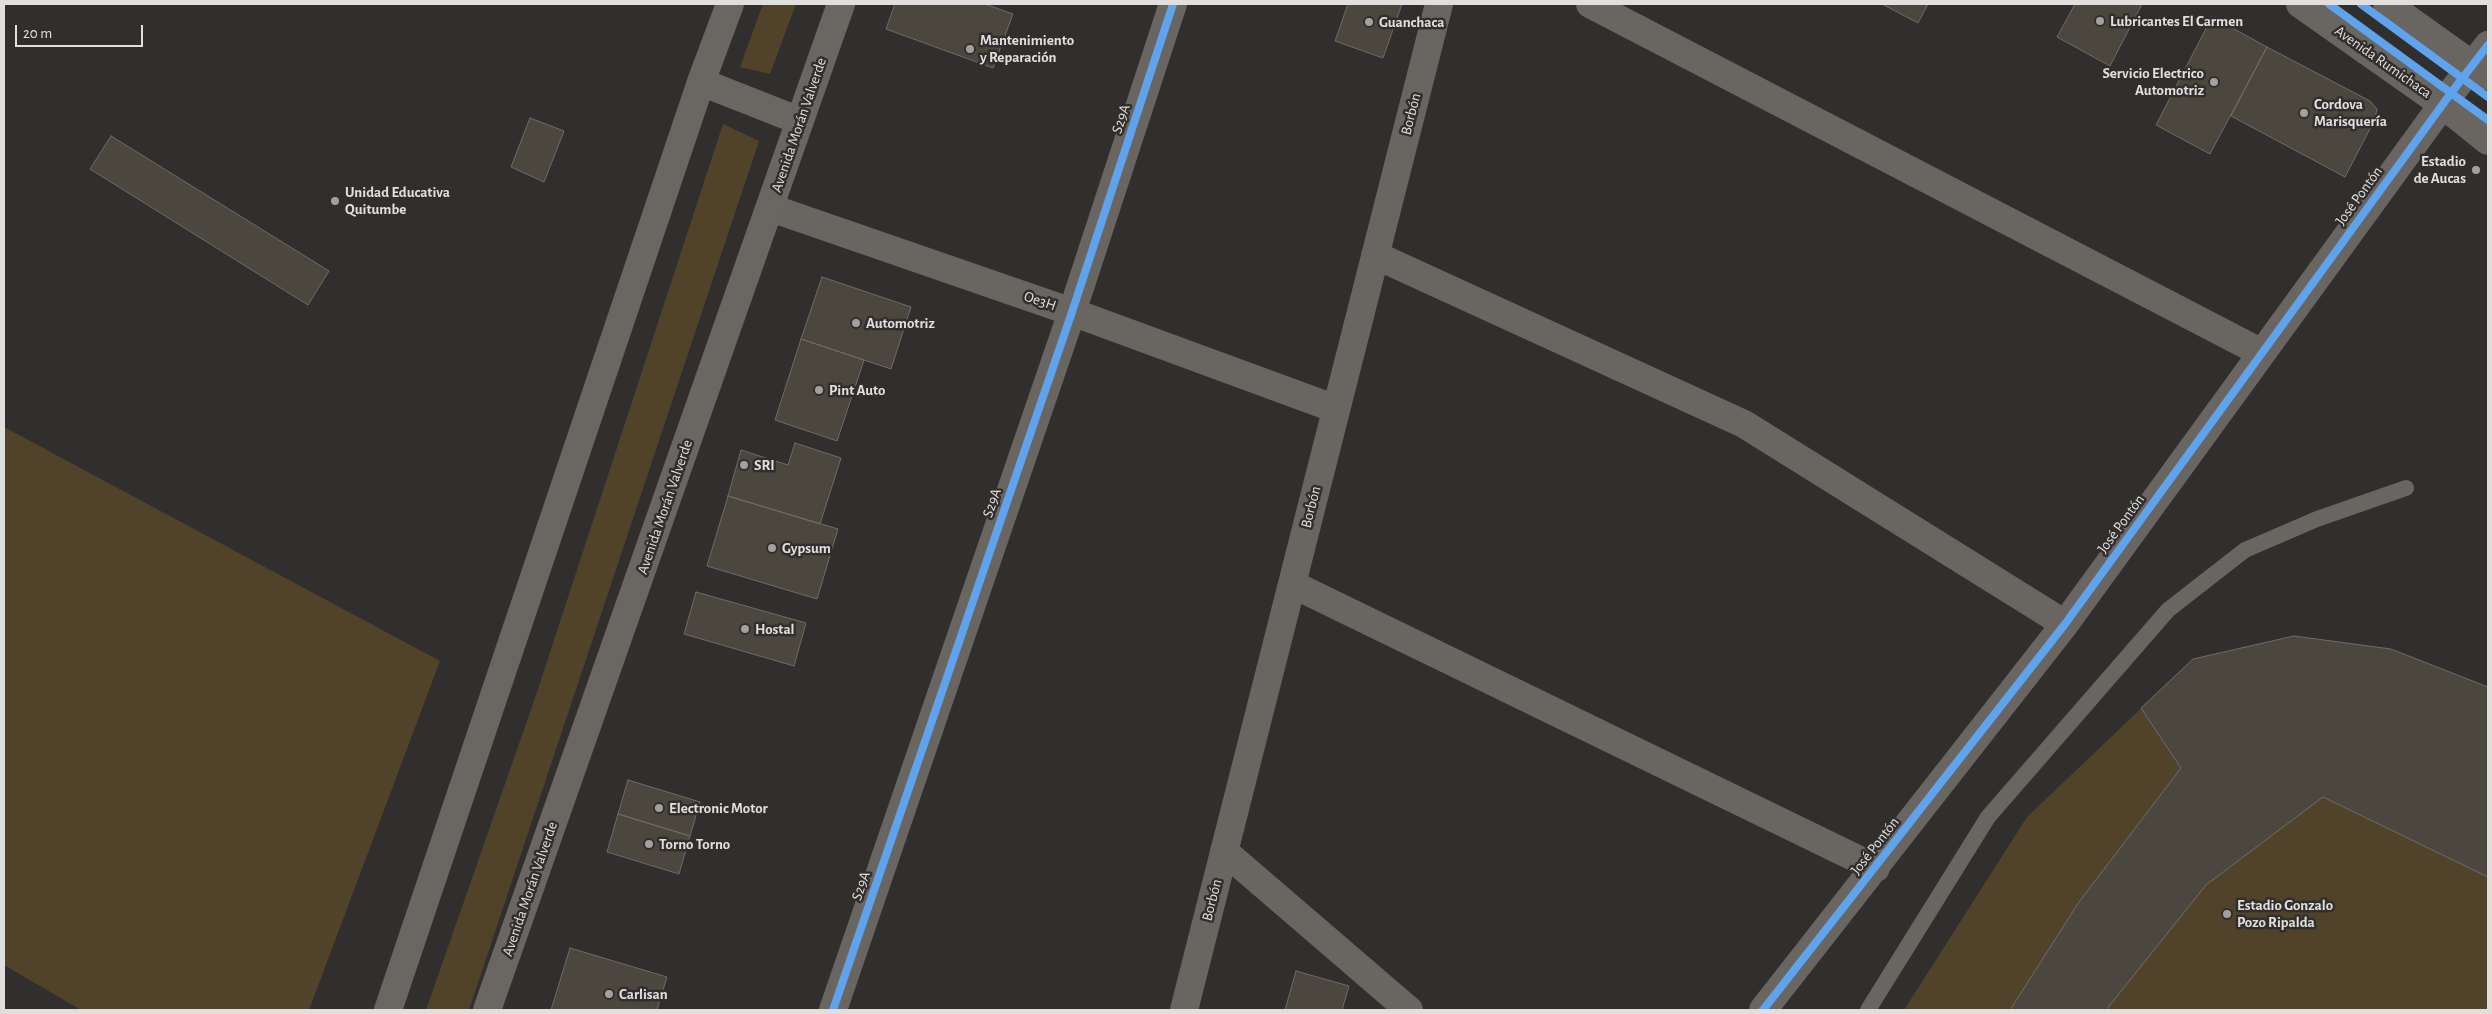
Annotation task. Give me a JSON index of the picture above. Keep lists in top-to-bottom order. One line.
{"streets":{"main road":["Avenida Morán Valverde"],"street":["Avenida Rumichaca","Borbón","S29A","José Pontón","Oe3H"]},"crossings":[["Avenida Rumichaca","José Pontón"],["Borbón","Oe3H"],["S29A","Oe3H"],["Avenida Morán Valverde","Oe3H"]],"places":["Lubricantes El Carmen","Guanchaca","Mantenimiento y Reparación","Servicio Electrico Automotriz","Cordova Marisquería","Estadio de Aucas","Unidad Educativa Quitumbe","Automotriz","Pint Auto","SRI","Gypsum","Hostal","Electronic Motor","Torno Torno","Estadio Gonzalo Pozo Ripalda","Carlisan"],"scale_bar":"20 m"}
